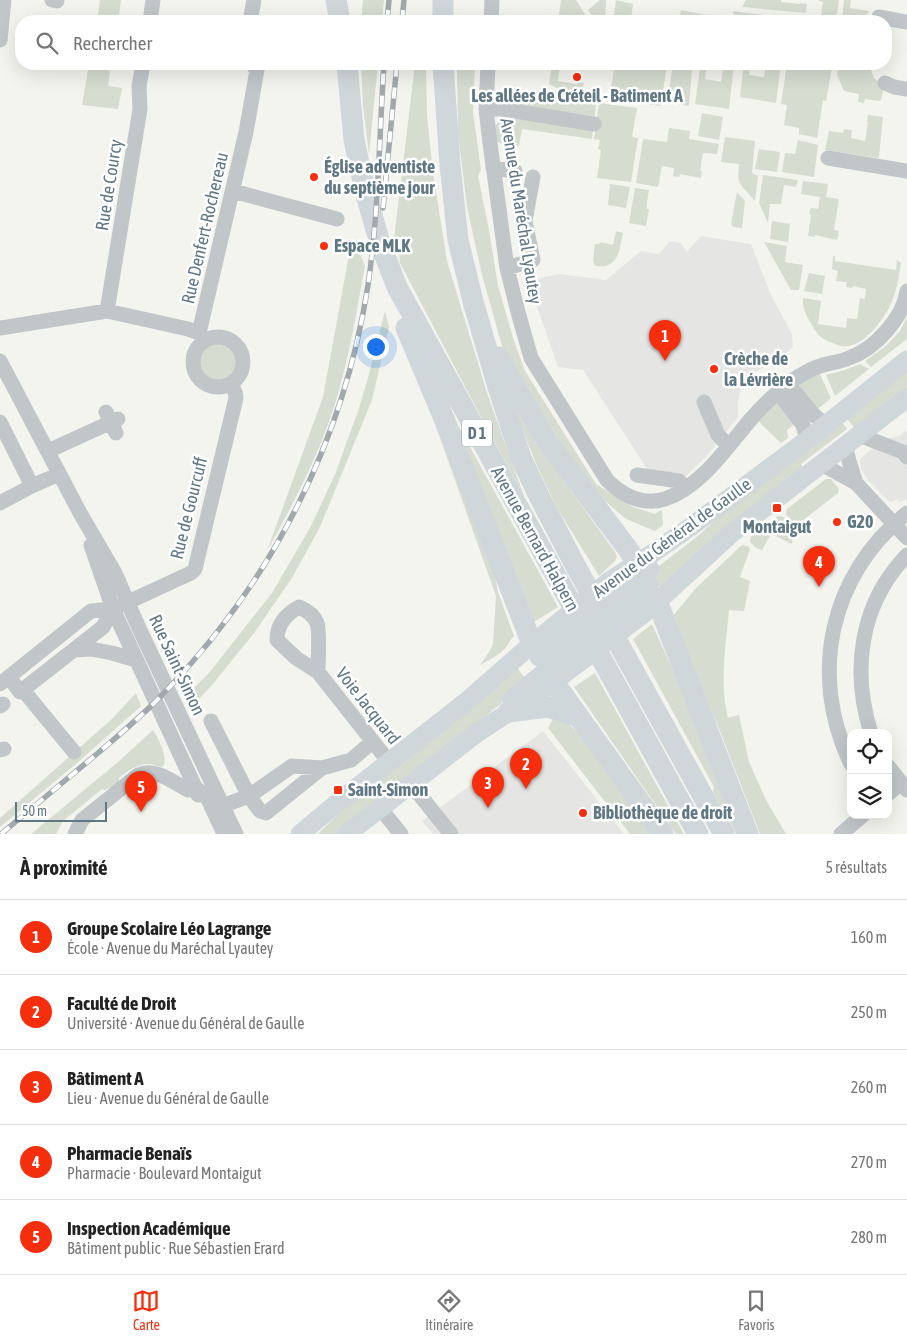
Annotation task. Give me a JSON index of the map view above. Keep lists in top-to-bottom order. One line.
{"streets":{"highway":["D 1","Avenue Bernard Halpern"],"main road":["Avenue du Général de Gaulle"],"street":["Rue de Courcy","Avenue du Maréchal Lyautey","Rue Denfert-Rochereau","Rue de Gourcuff","Rue Saint-Simon","Voie Jacquard"]},"crossings":[["Rue Denfert-Rochereau","Rue de Gourcuff"],["Rue de Gourcuff","Rue Saint-Simon"],["Avenue du Général de Gaulle","Voie Jacquard"]],"places":{"other":["Les allées de Créteil - Batiment A","Église adventiste du septième jour","Espace MLK","Crèche de la Lévrière","G20","Bibliothèque de droit"],"transit":["Montaigut","Saint-Simon"]},"scale_bar":"50 m","page":{"search":"Rechercher","pins":["1","4","2","3","5"],"scale":"50 m","heading":["À proximité","5 résultats"],"list":[{"mark":"1","name":"Groupe Scolaire Léo Lagrange","note":"École · Avenue du Maréchal Lyautey","value":"160 m"},{"mark":"2","name":"Faculté de Droit","note":"Université · Avenue du Général de Gaulle","value":"250 m"},{"mark":"3","name":"Bâtiment A","note":"Lieu · Avenue du Général de Gaulle","value":"260 m"},{"mark":"4","name":"Pharmacie Benaïs","note":"Pharmacie · Boulevard Montaigut","value":"270 m"},{"mark":"5","name":"Inspection Académique","note":"Bâtiment public · Rue Sébastien Erard","value":"280 m"}],"nav":["Carte","Itinéraire","Favoris"]}}
